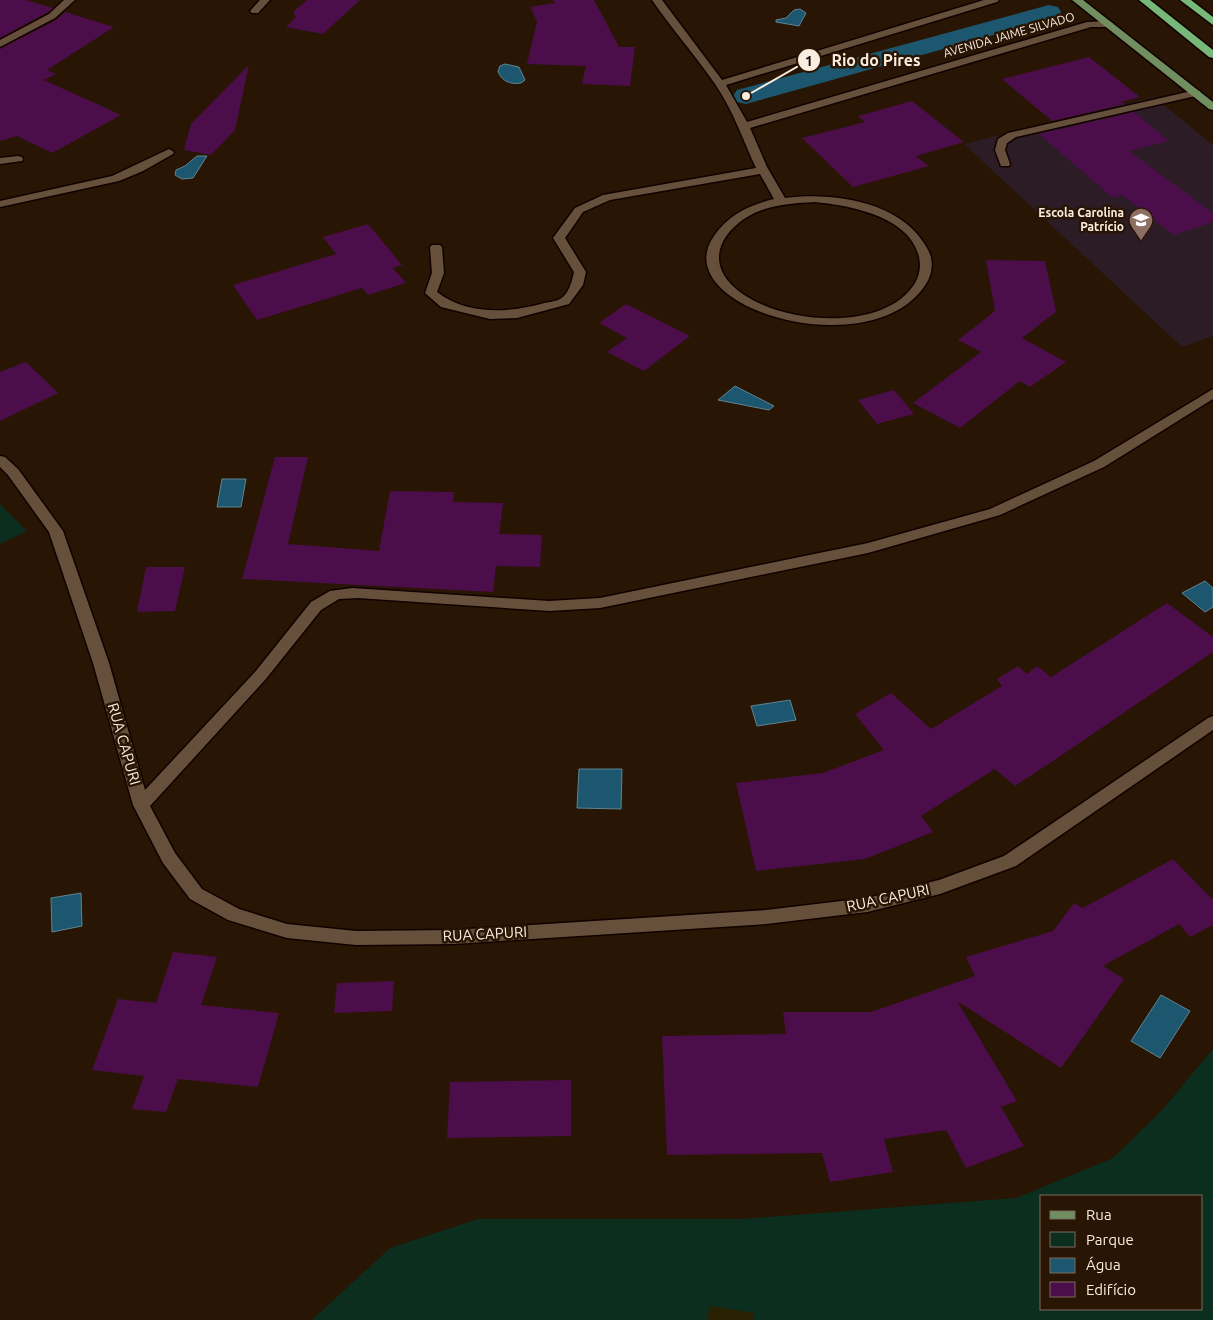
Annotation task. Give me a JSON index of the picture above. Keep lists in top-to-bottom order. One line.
{"streets":{"street":["AVENIDA JAIME SILVADO","RUA CAPURI"]},"places":{"other":["Rio do Pires"],"school or university":["Escola Carolina Patrício"]},"legend":["Rua","Parque","Água","Edifício"]}
